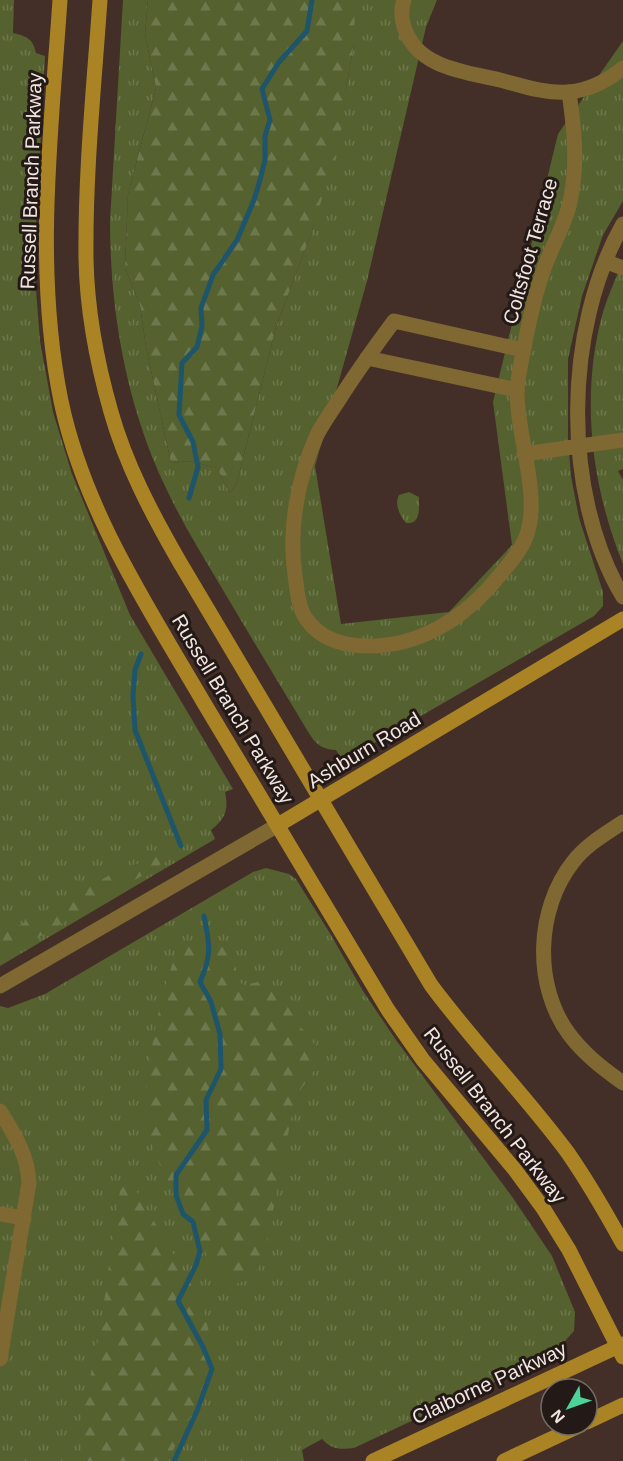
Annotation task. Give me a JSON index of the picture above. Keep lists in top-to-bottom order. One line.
{"streets":{"main road":["Russell Branch Parkway","Ashburn Road","Claiborne Parkway"],"street":["Coltsfoot Terrace"]},"crossings":[["Russell Branch Parkway","Ashburn Road"],["Russell Branch Parkway","Claiborne Parkway"]],"north":"bottom left"}
